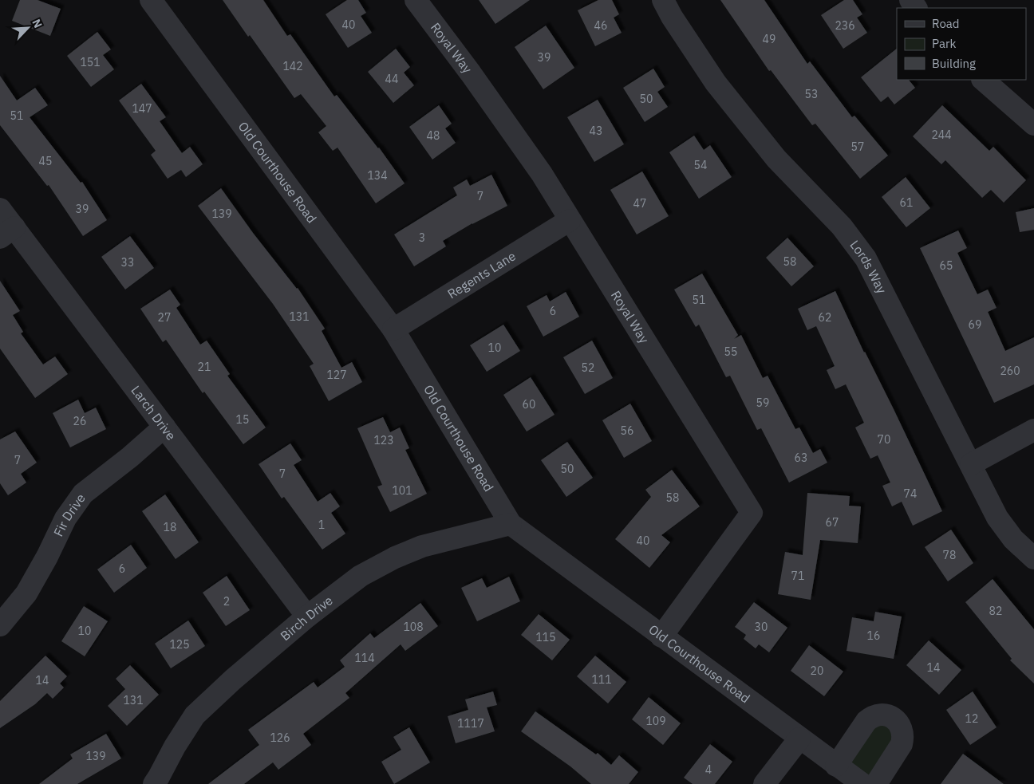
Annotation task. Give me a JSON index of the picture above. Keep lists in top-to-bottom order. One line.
{"streets":{"street":["Royal Way","Old Courthouse Road","Lords Way","Regents Lane","Larch Drive","Fir Drive","Birch Drive"]},"crossings":[["Royal Way","Old Courthouse Road"],["Royal Way","Regents Lane"],["Old Courthouse Road","Regents Lane"],["Old Courthouse Road","Birch Drive"],["Larch Drive","Fir Drive"],["Larch Drive","Birch Drive"]],"house_numbers":["40","46","236","49","39","151","142","44","53","50","147","51","43","244","48","57","45","54","134","7","61","47","39","139","3","58","33","65","51","6","131","27","62","69","10","55","21","52","260","127","59","60","15","26","56","70","123","63","7","50","7","101","74","58","67","1","18","40","78","6","71","2","82","108","30","10","16","115","125","114","14","20","111","14","131","12","109","1117","126","139","4"],"legend":["Road","Park","Building"],"north":"top right"}
